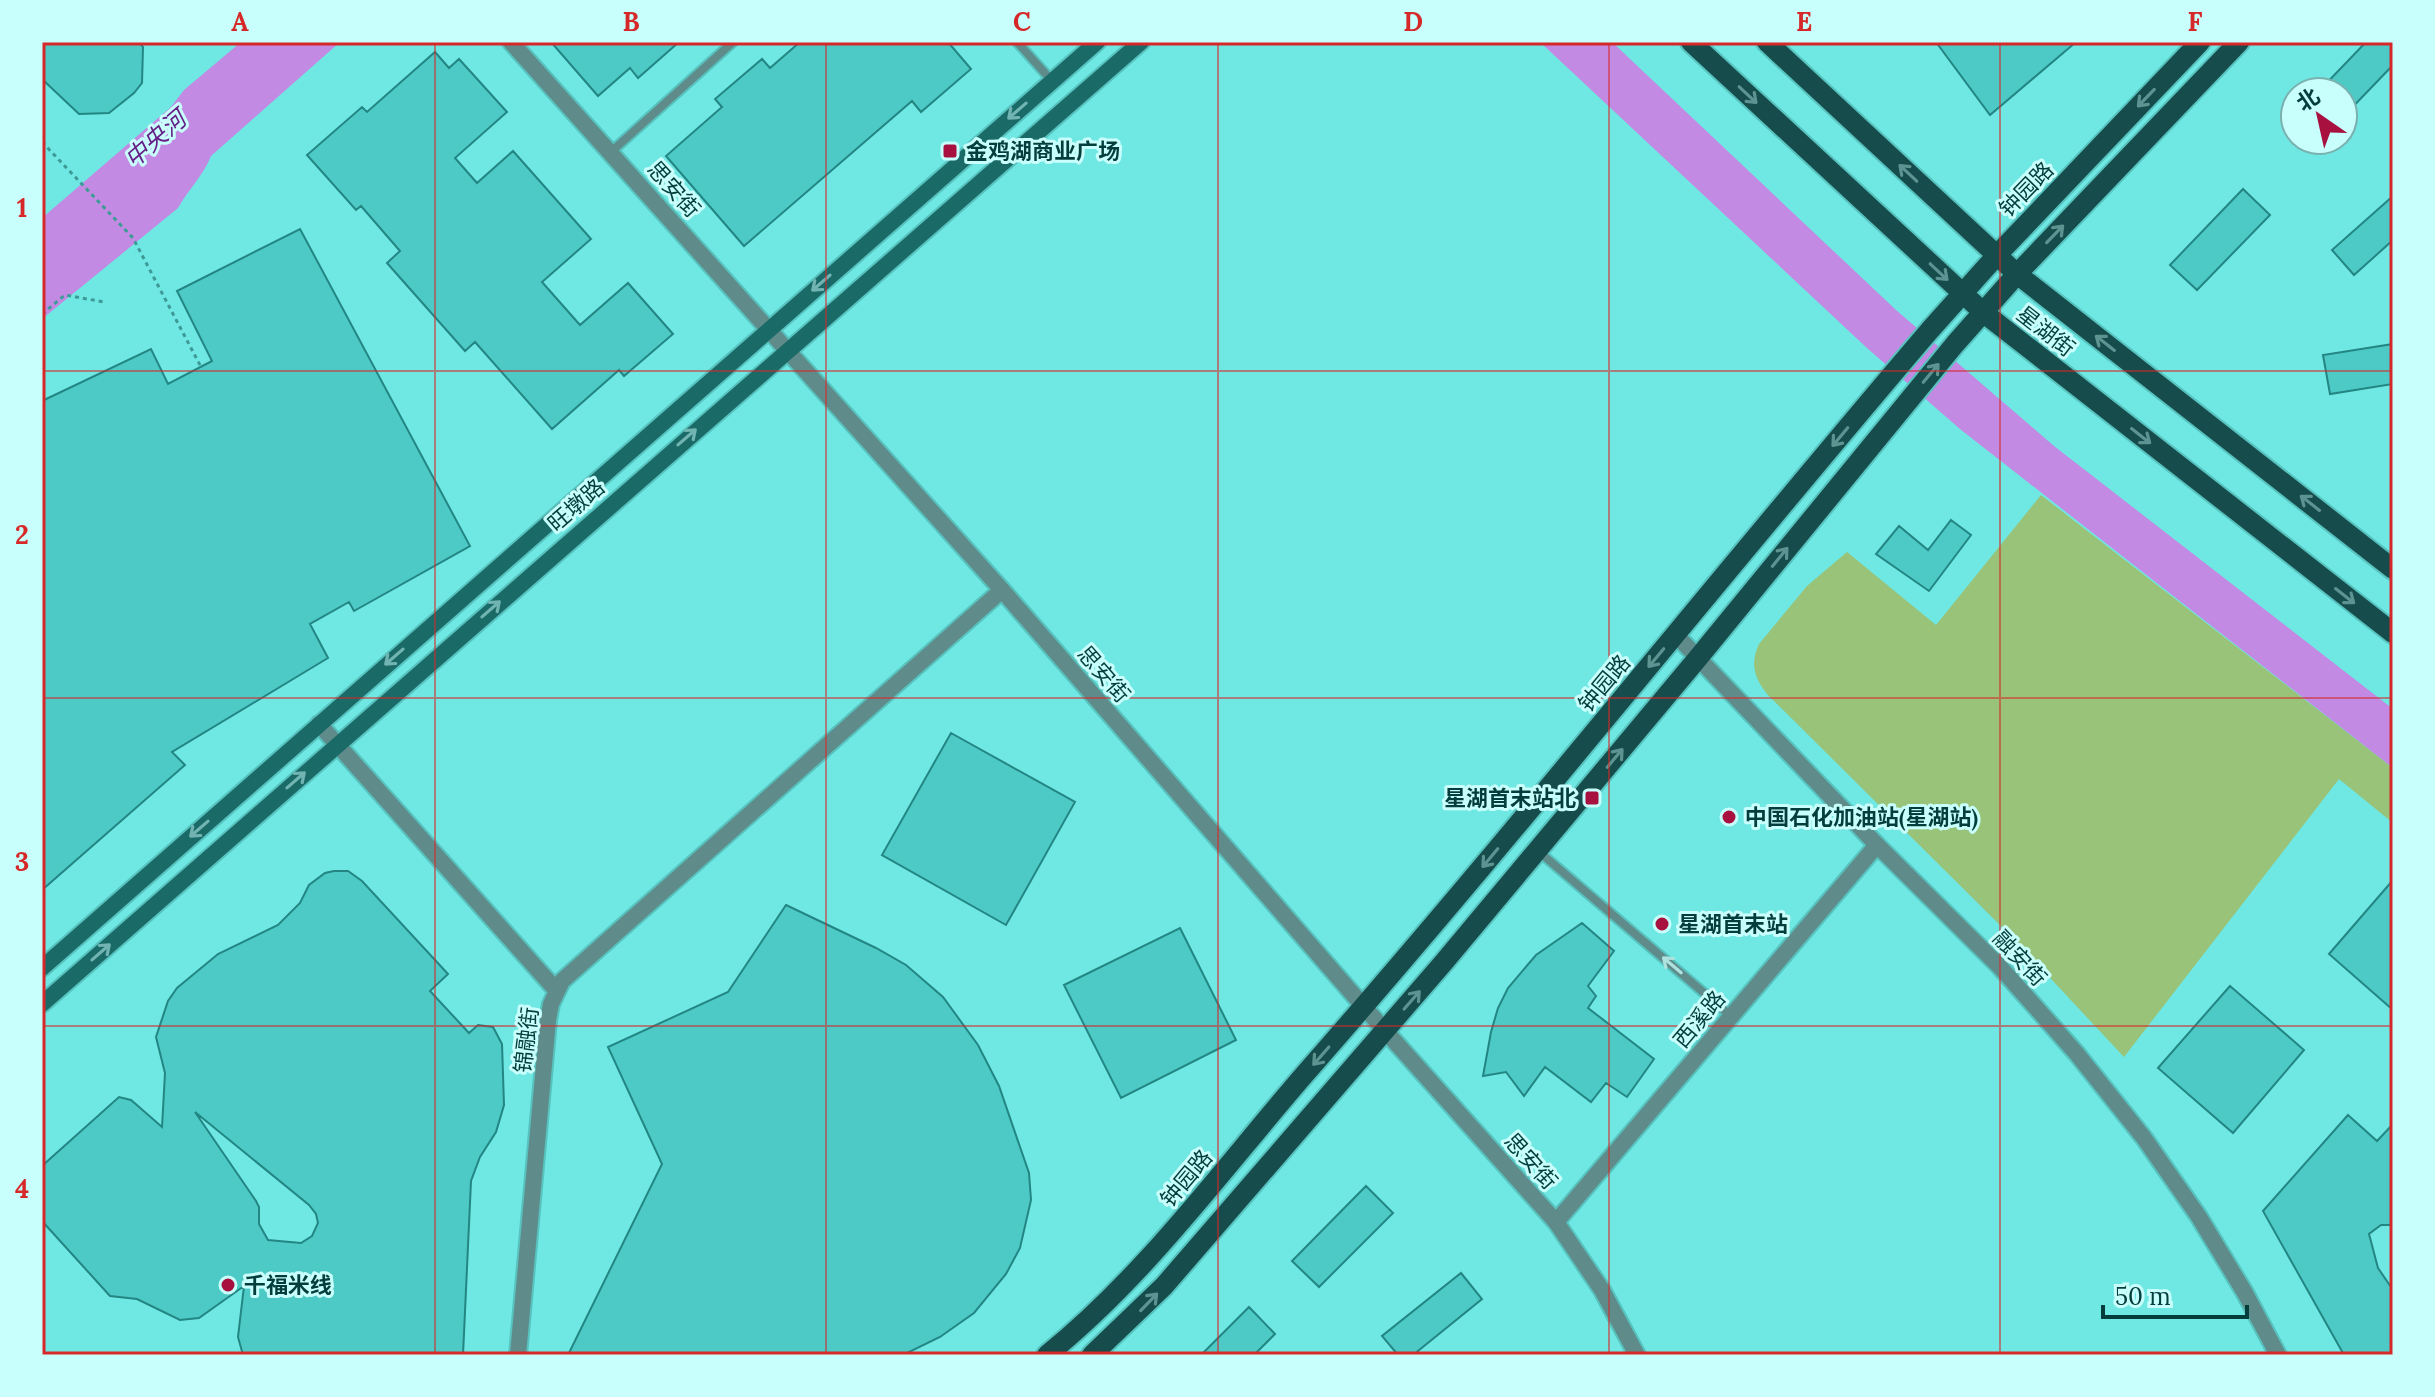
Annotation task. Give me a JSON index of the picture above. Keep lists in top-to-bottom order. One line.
{"streets":{"main road":["钟园路","星湖街","旺墩路"],"street":["思安街","融安街","西溪路","锦融街"]},"crossings":[["思安街","钟园路"],["思安街","旺墩路"],["思安街","西溪路"],["钟园路","星湖街"],["钟园路","融安街"],["旺墩路","锦融街"],["融安街","西溪路"]],"water":["中央河"],"places":{"transit":["金鸡湖商业广场","星湖首末站北"],"other":["中国石化加油站(星湖站)","星湖首末站","千福米线"]},"scale_bar":"50 m","north":"top left","grid":{"columns":["A","B","C","D","E","F"],"rows":["1","2","3","4"]}}
